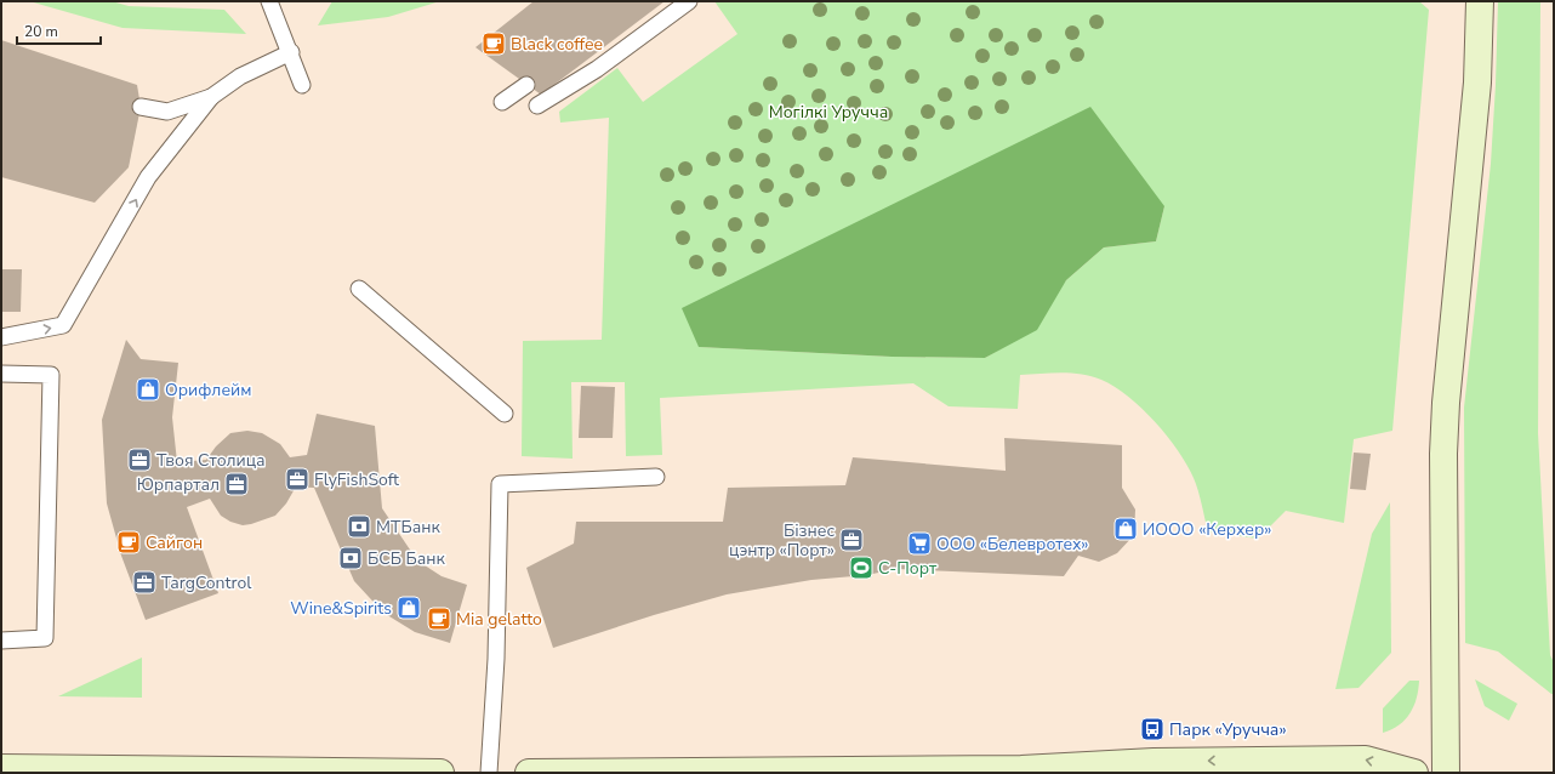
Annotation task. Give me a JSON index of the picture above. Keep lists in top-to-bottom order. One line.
{"parks":["Могілкі Уручча"],"places":{"cafe":["Black coffee","Сайгон","Mia gelatto"],"shop":["Орифлейм","ИООО «Керхер»","Wine&Spirits"],"office":["Твоя Столица","FlyFishSoft","Юрпартал","Бізнес цэнтр «Порт»","TargControl"],"bank":["МТБанк","БСБ Банк"],"supermarket":["ООО «Белевротех»"],"sports":["С-Порт"],"bus stop":["Парк «Уручча»"]},"scale_bar":"20 m"}
